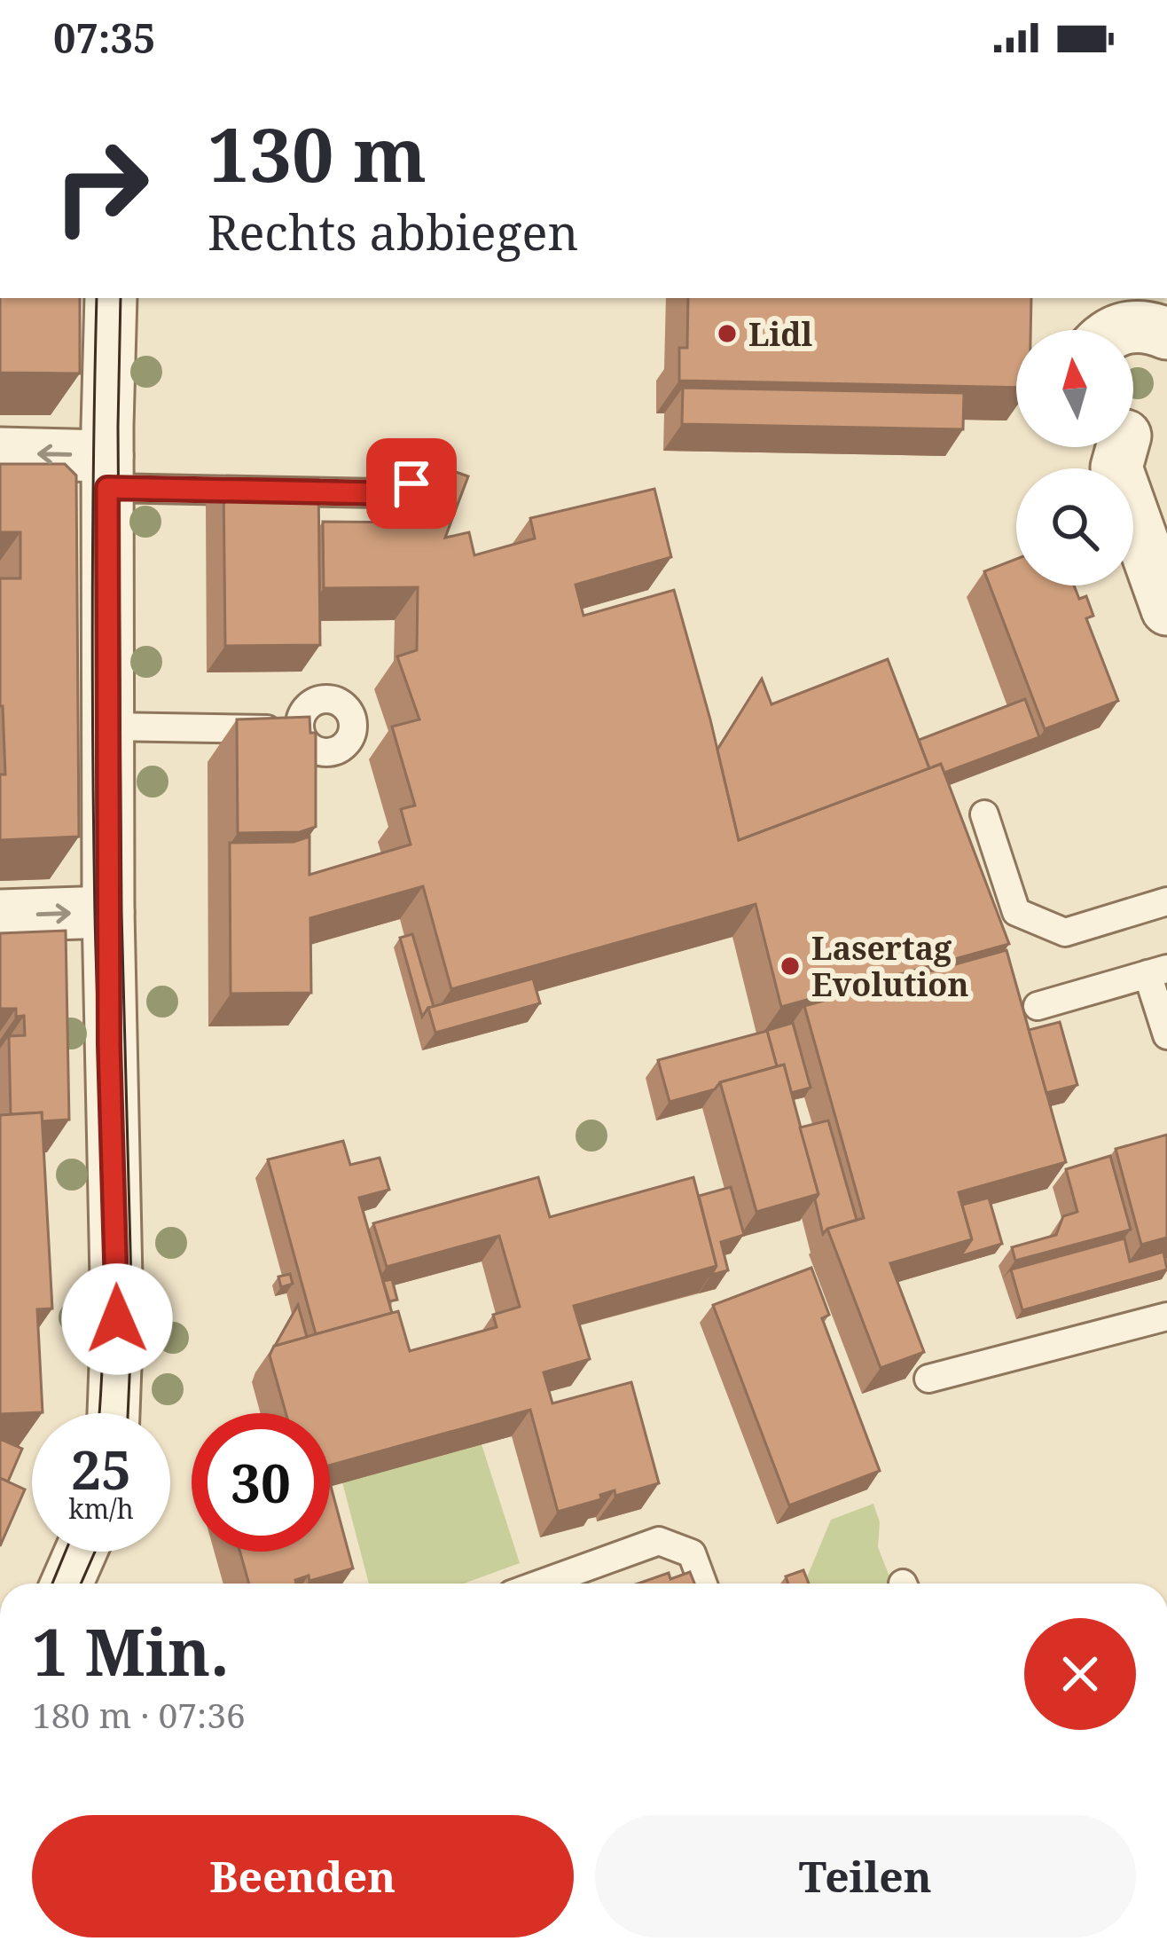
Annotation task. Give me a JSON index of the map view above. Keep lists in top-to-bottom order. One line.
{"places":["Lidl","Lasertag Evolution"],"north":"top","page":{"status":"07:35","turn":["130 m","Rechts abbiegen"],"speed":"25 km/h","limit":"30","heading":["1 Min.","180 m · 07:36"],"buttons":["Beenden","Teilen"]}}
